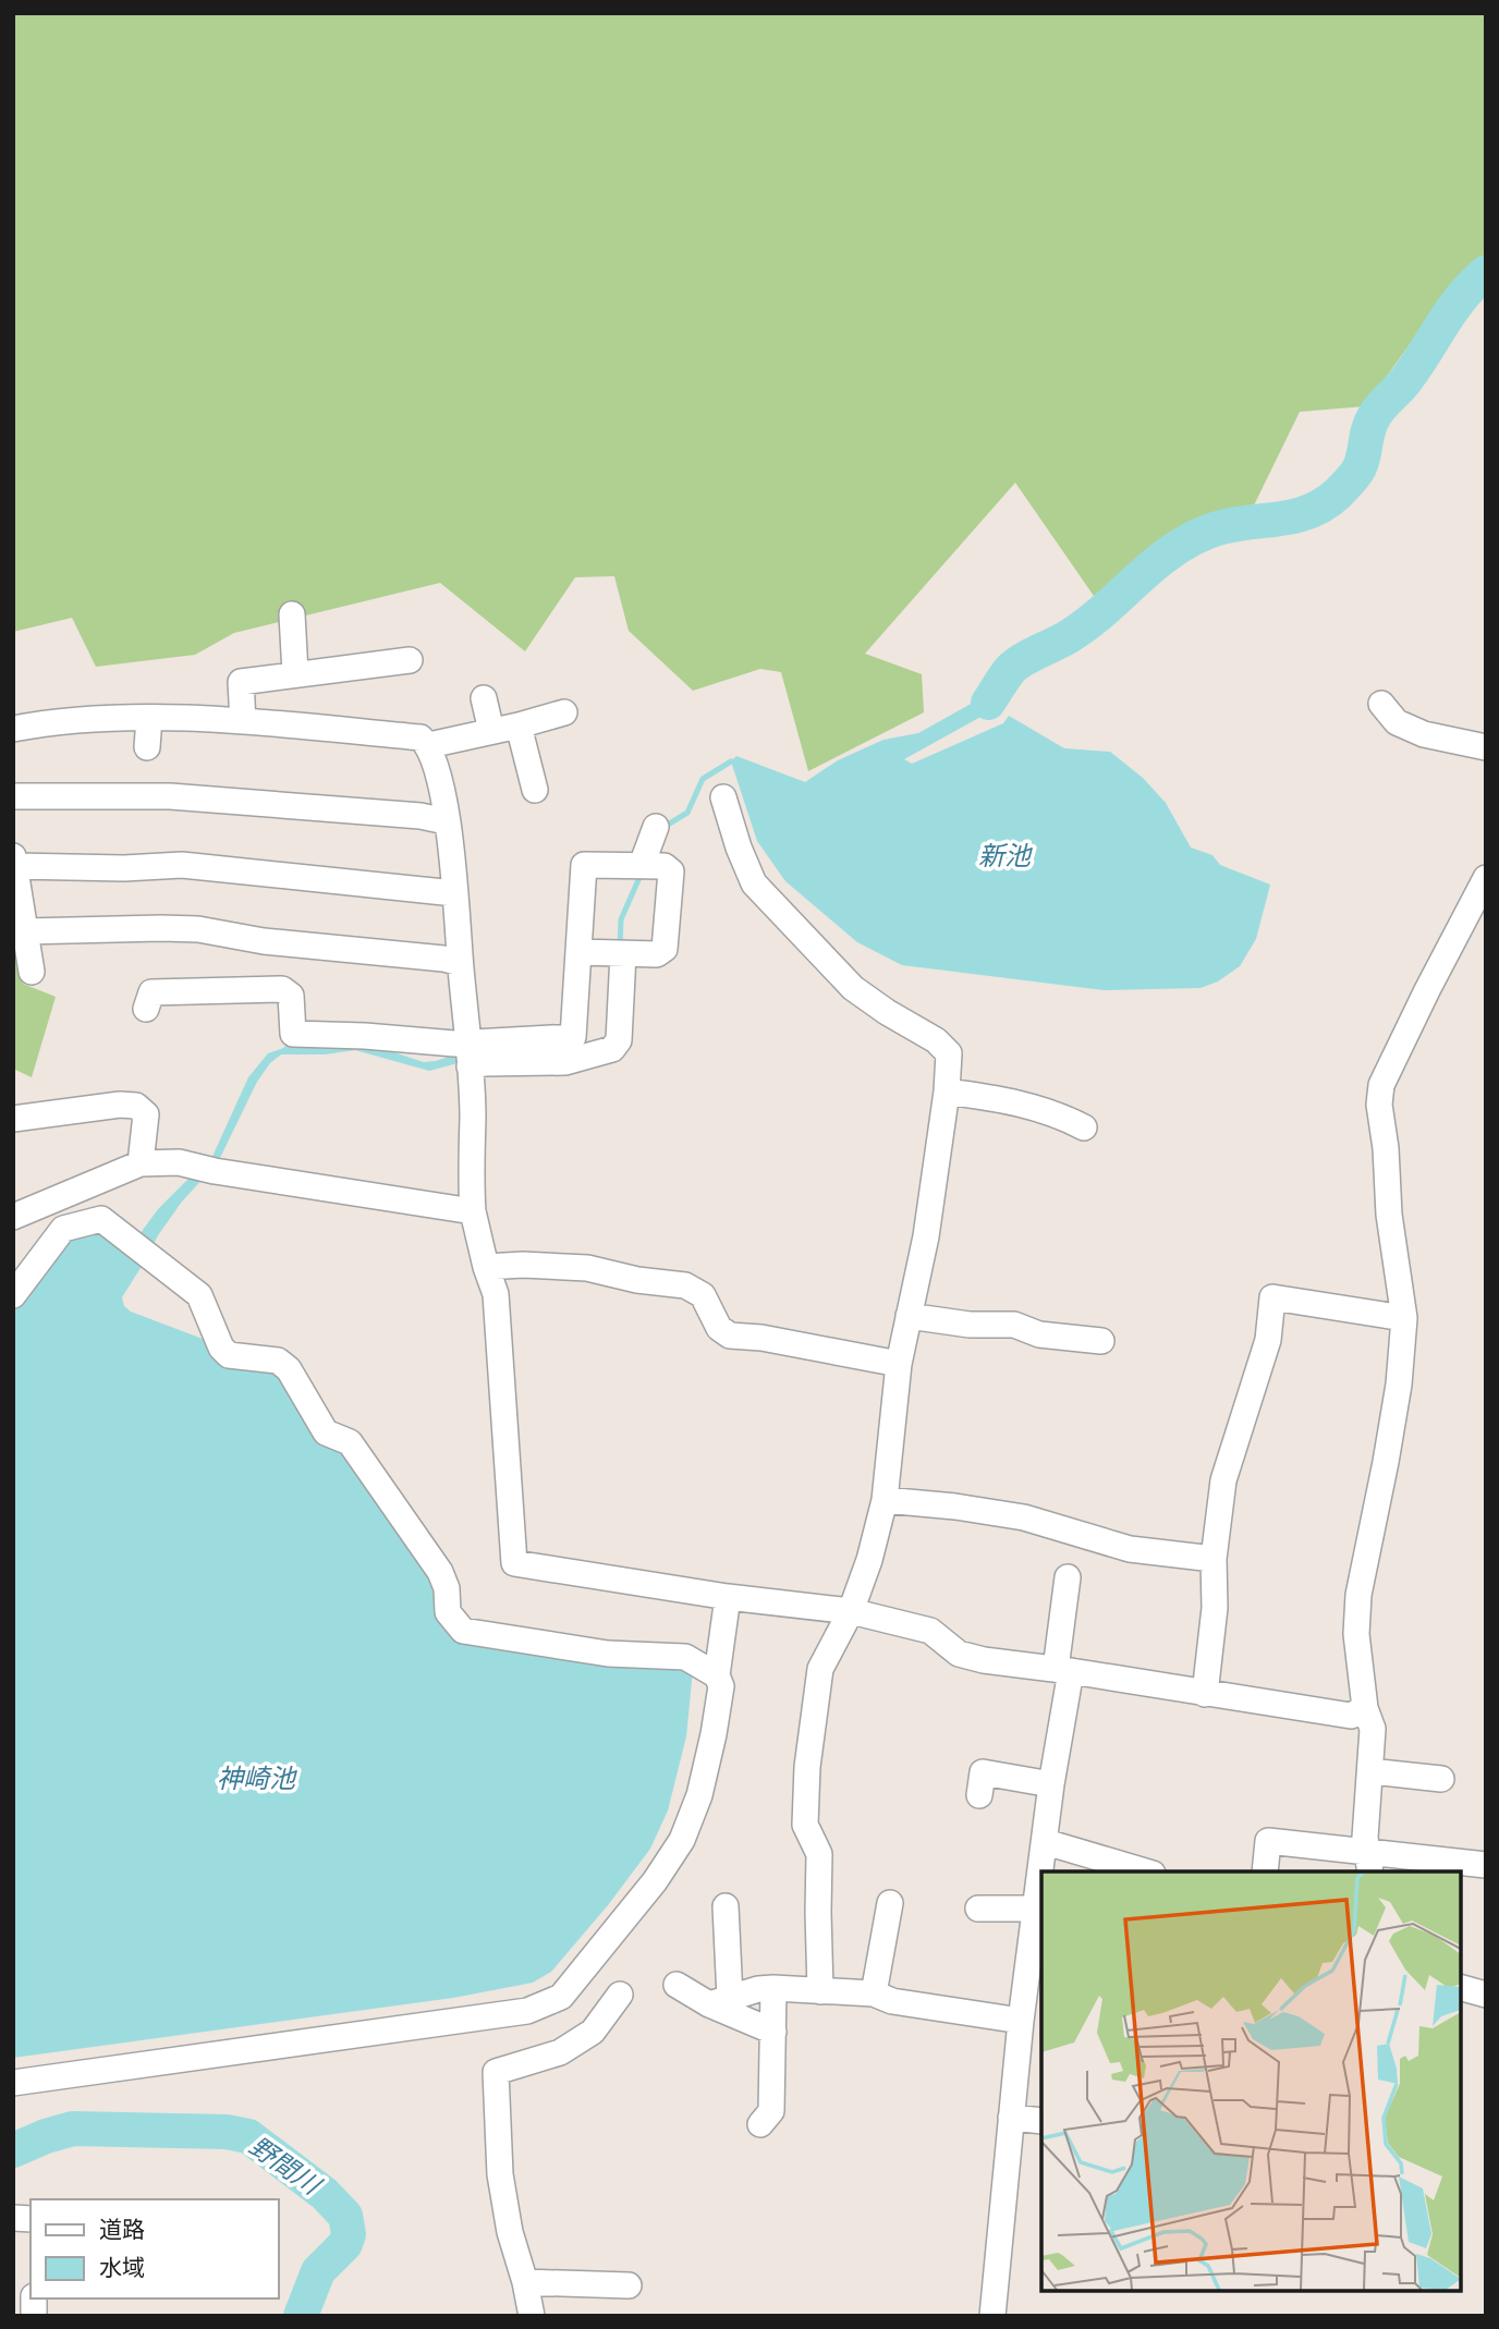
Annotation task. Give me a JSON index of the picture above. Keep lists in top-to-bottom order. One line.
{"water":["新池","神崎池","野間川"],"legend":["道路","水域"]}
